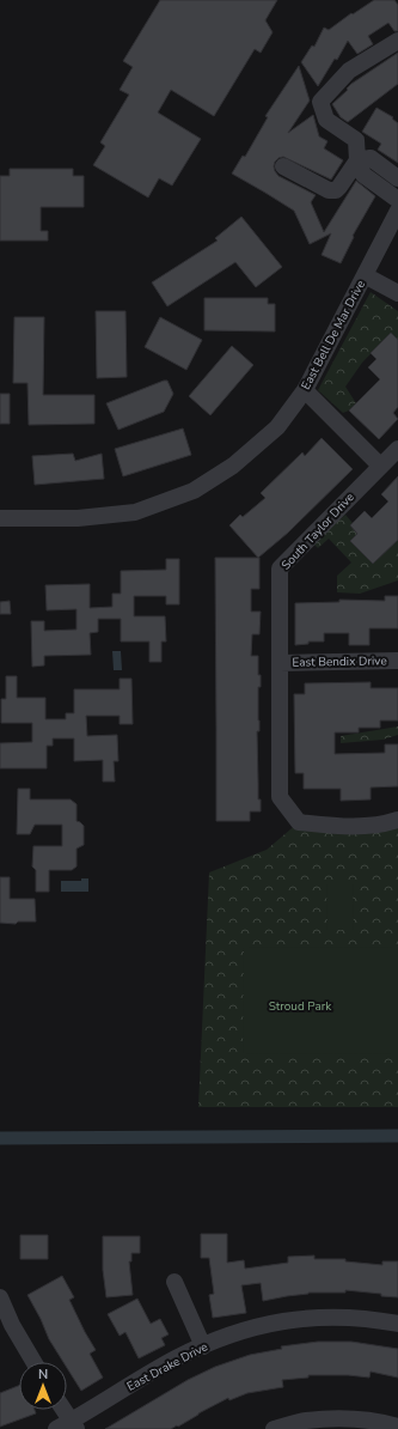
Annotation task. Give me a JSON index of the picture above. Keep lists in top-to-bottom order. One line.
{"streets":{"street":["East Bell De Mar Drive","South Taylor Drive","East Bendix Drive","East Drake Drive"]},"crossings":[["South Taylor Drive","East Bendix Drive"]],"parks":["Stroud Park"],"north":"top"}
